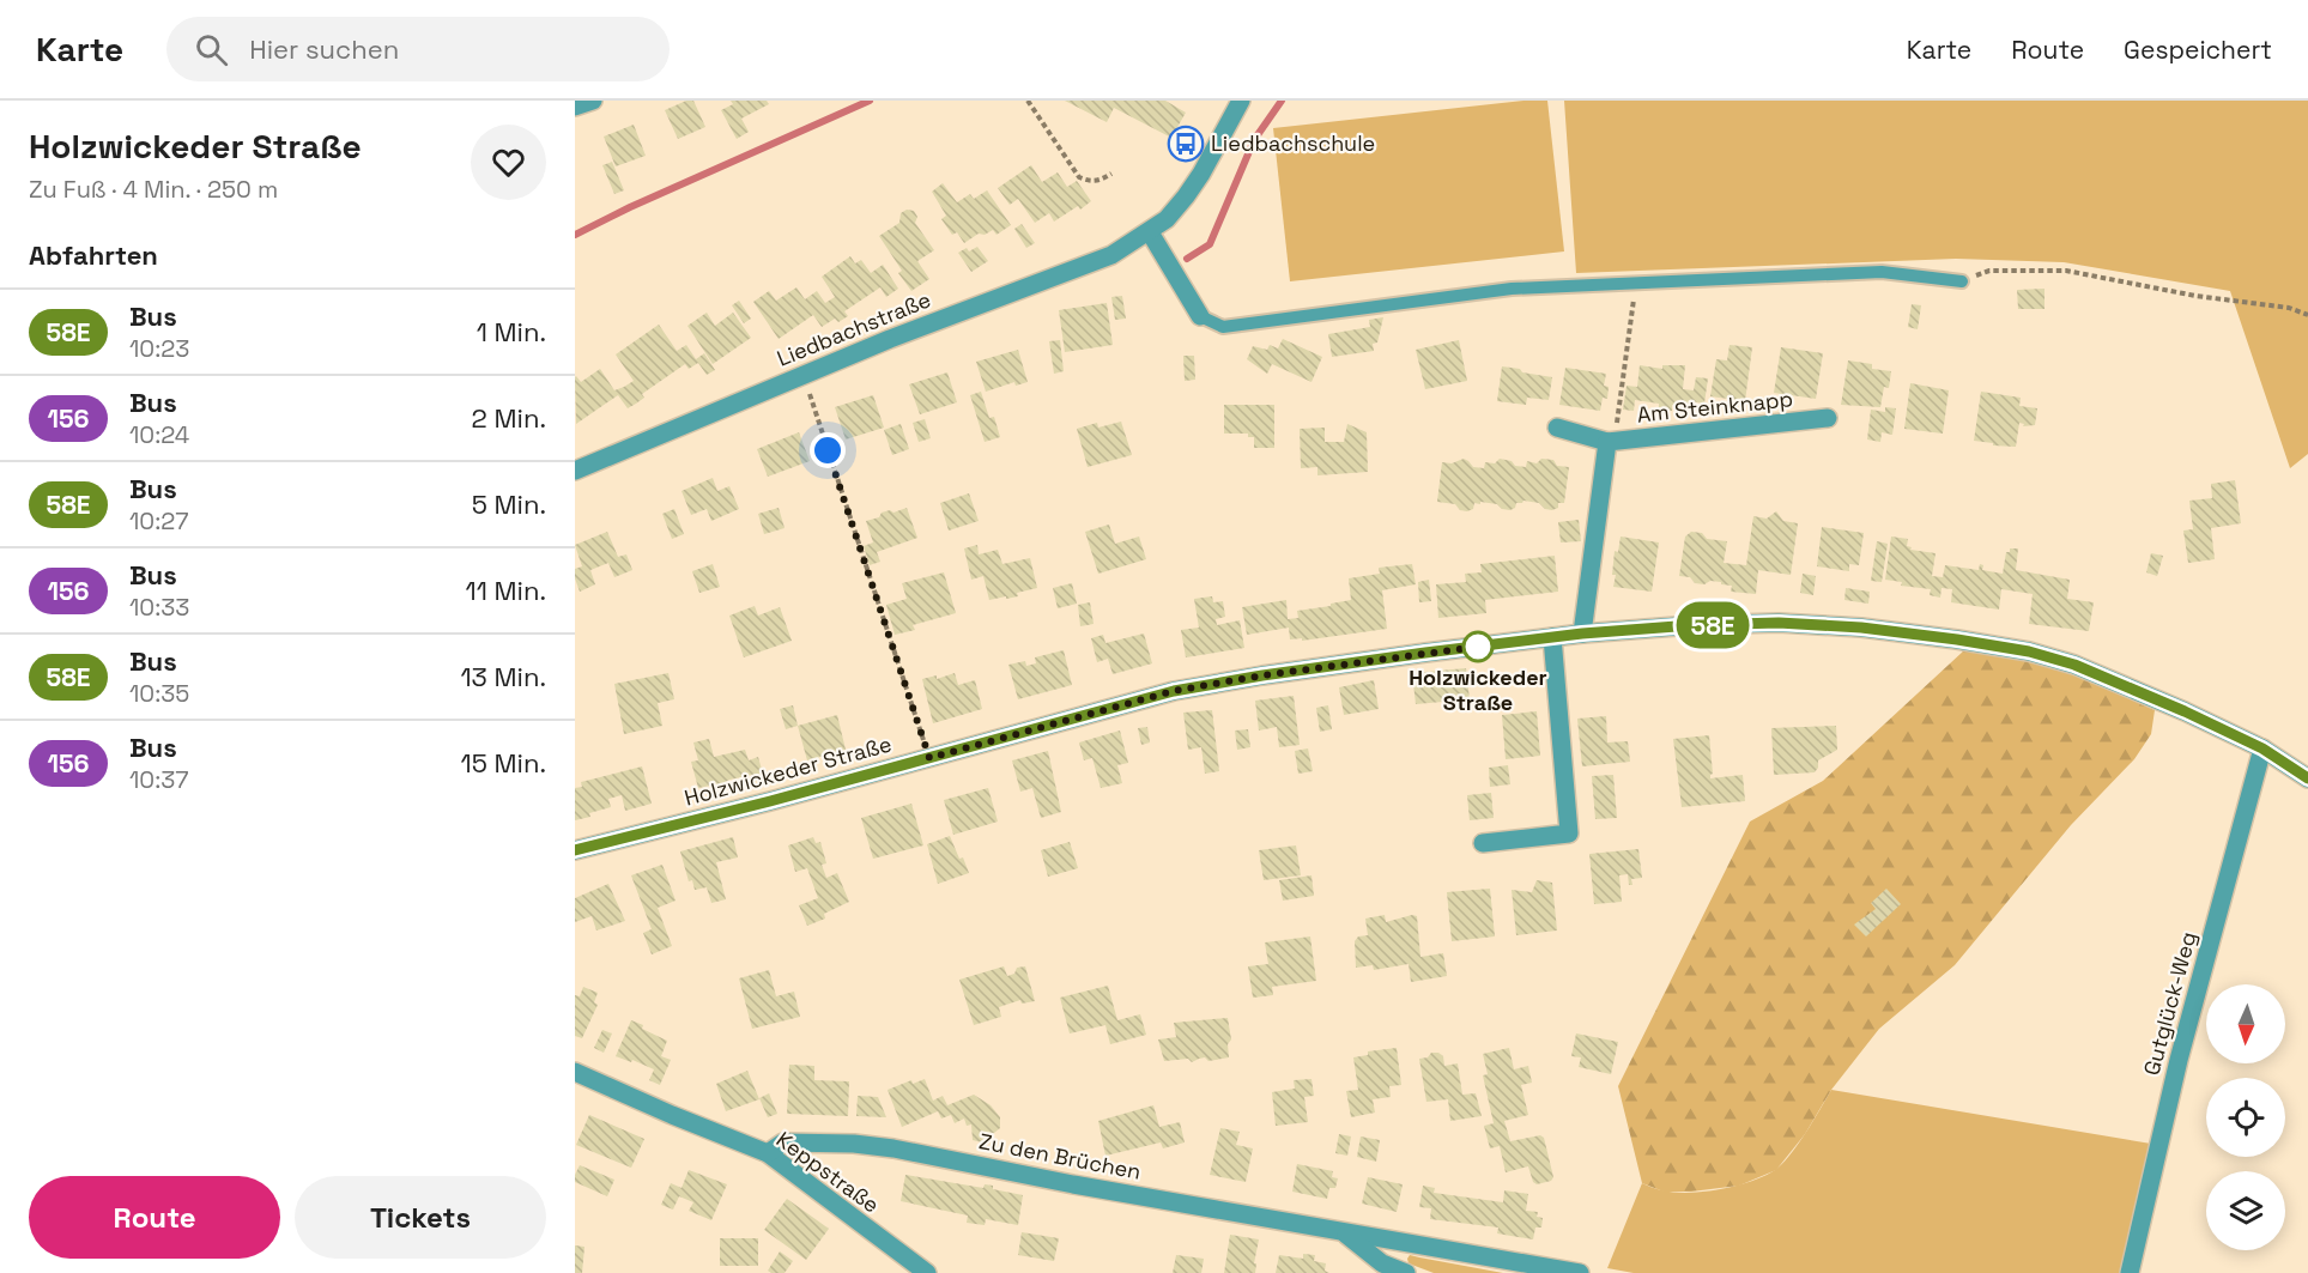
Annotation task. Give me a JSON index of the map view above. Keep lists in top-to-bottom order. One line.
{"streets":{"street":["Liedbachstraße","Am Steinknapp","Holzwickeder Straße","Gutglück-Weg","Zu den Brüchen","Keppstraße"]},"crossings":[["Holzwickeder Straße","Gutglück-Weg"],["Zu den Brüchen","Keppstraße"]],"places":{"bus stop":["Liedbachschule"],"other":["Holzwickeder Straße"]},"lines":["bus line 58E"],"north":"bottom","page":{"header":"Karte","search":"Hier suchen","nav":["Karte","Route","Gespeichert"],"heading":[["Holzwickeder Straße","Zu Fuß · 4 Min. · 250 m"],"Abfahrten"],"on_map":"58E","list":[{"mark":"58E","name":"Bus","note":"10:23","value":"1 Min."},{"mark":"156","name":"Bus","note":"10:24","value":"2 Min."},{"mark":"58E","name":"Bus","note":"10:27","value":"5 Min."},{"mark":"156","name":"Bus","note":"10:33","value":"11 Min."},{"mark":"58E","name":"Bus","note":"10:35","value":"13 Min."},{"mark":"156","name":"Bus","note":"10:37","value":"15 Min."}],"buttons":["Route","Tickets"]}}
